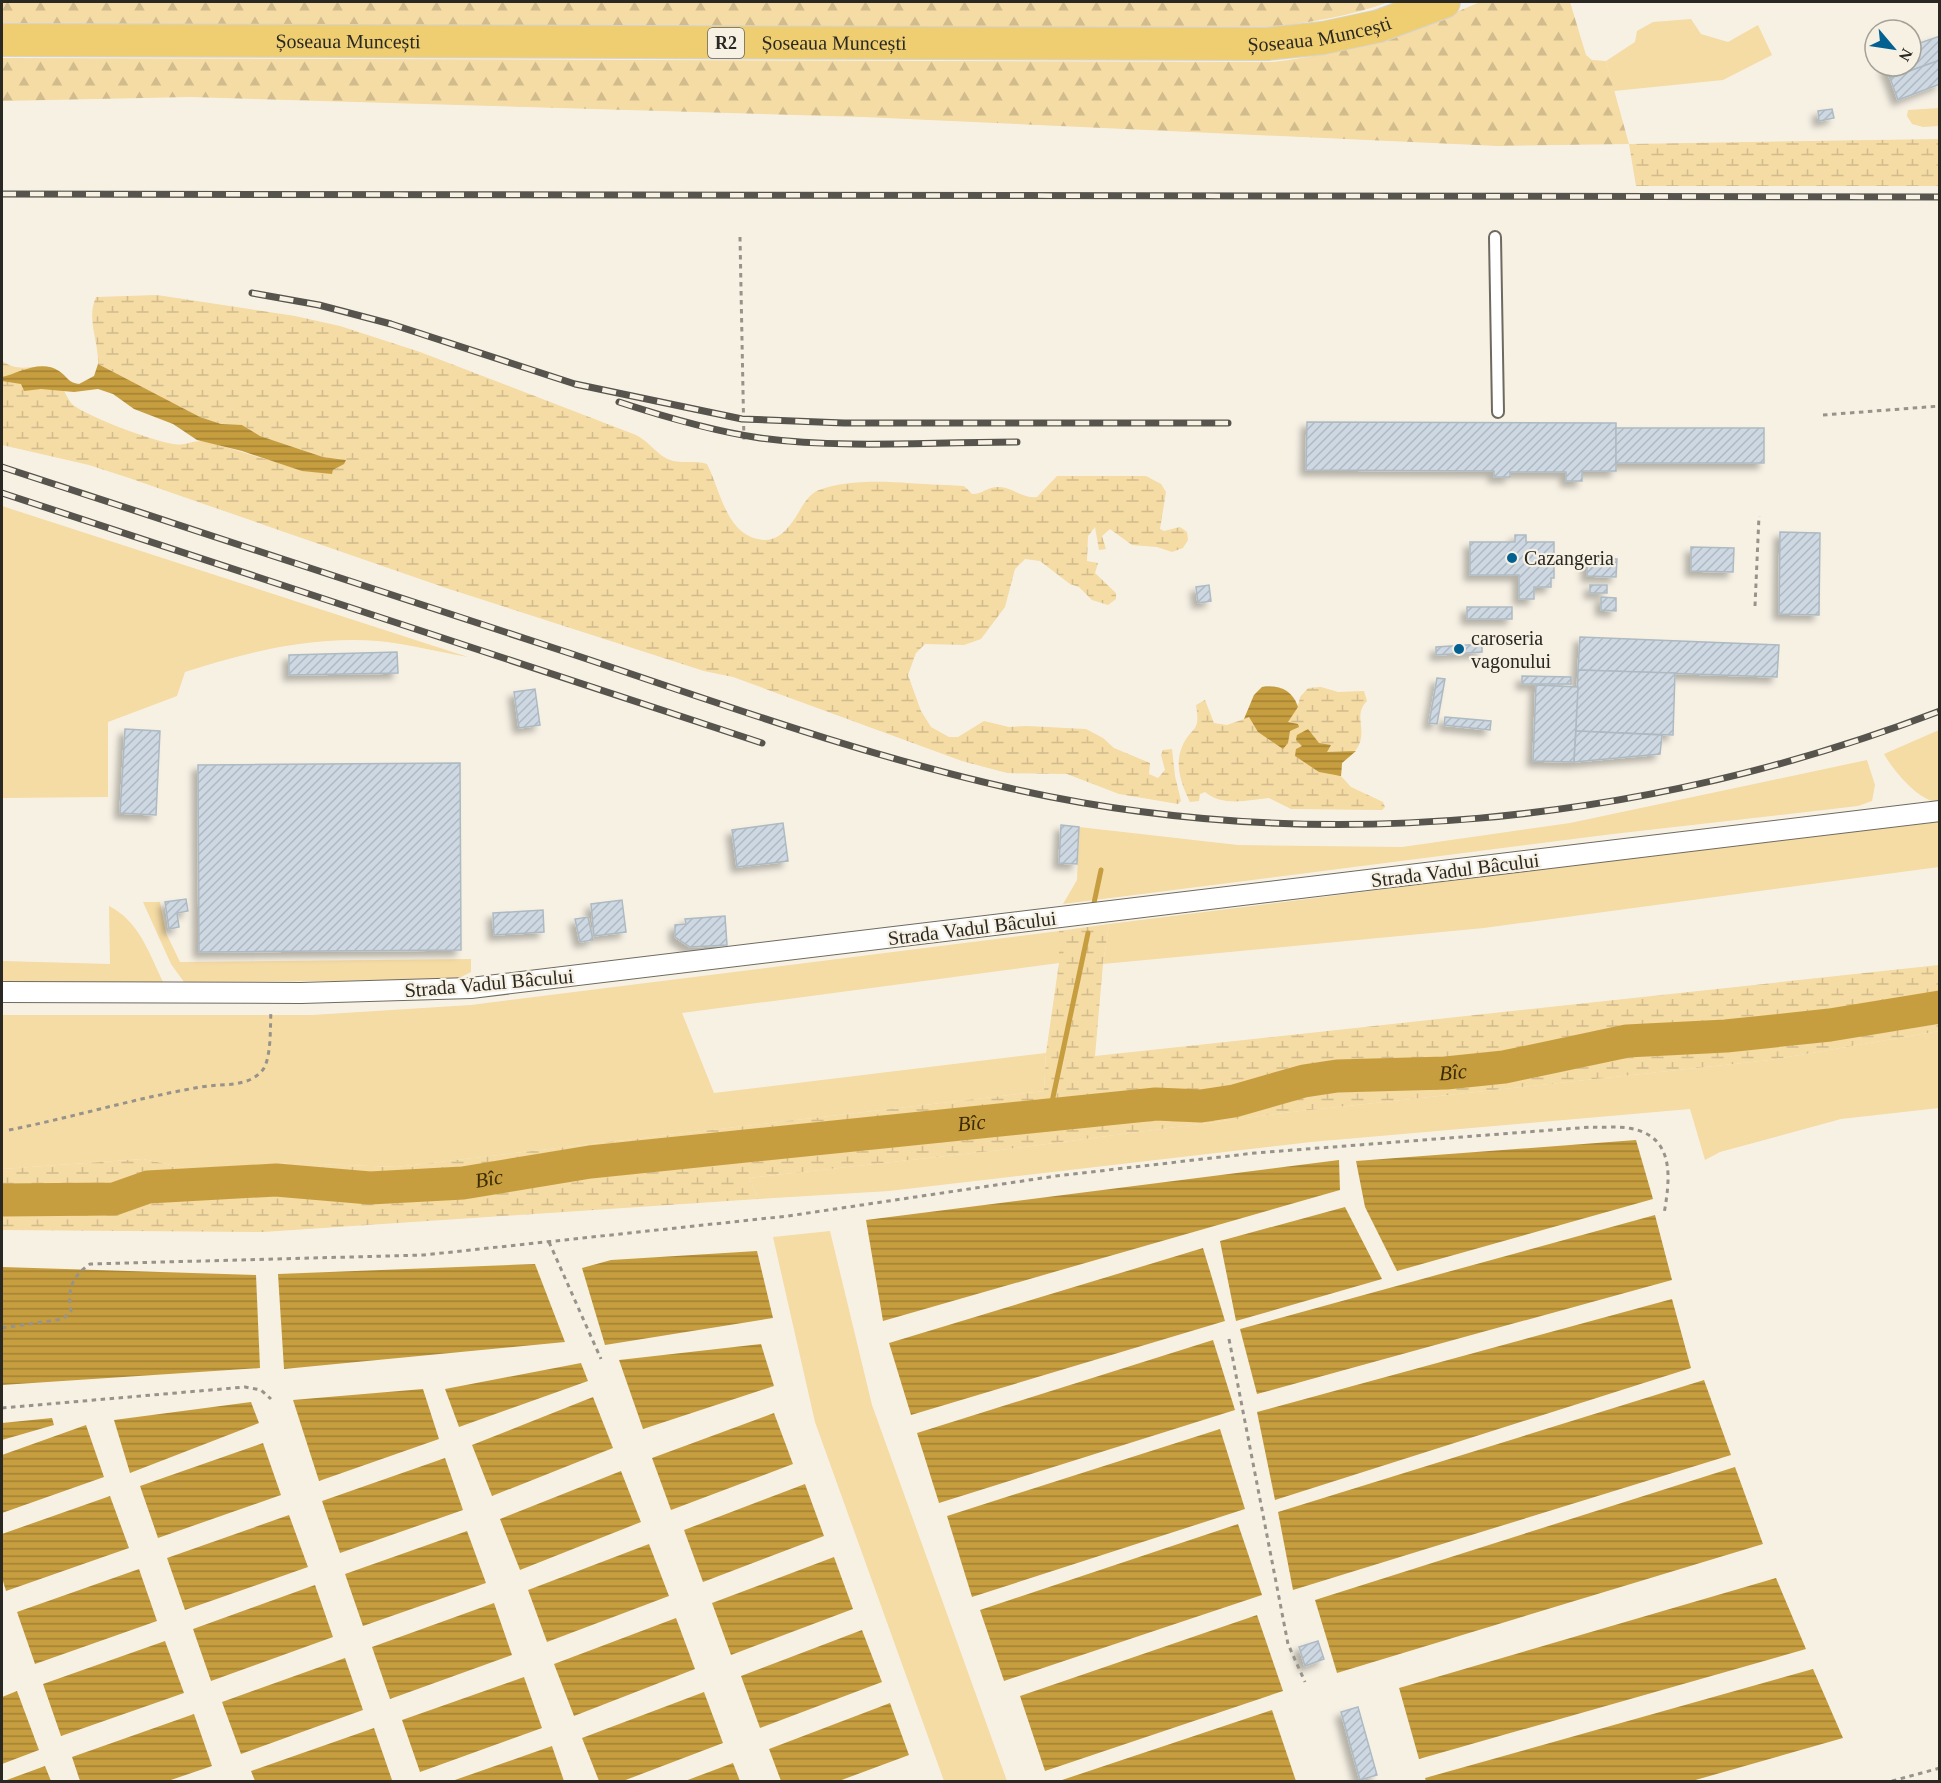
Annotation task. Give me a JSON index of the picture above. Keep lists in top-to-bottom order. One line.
{"streets":{"main road":["Șoseaua Muncești","R2"],"street":["Strada Vadul Bâcului"]},"water":["Bîc"],"places":["Cazangeria","caroseria vagonului"],"north":"bottom right"}
